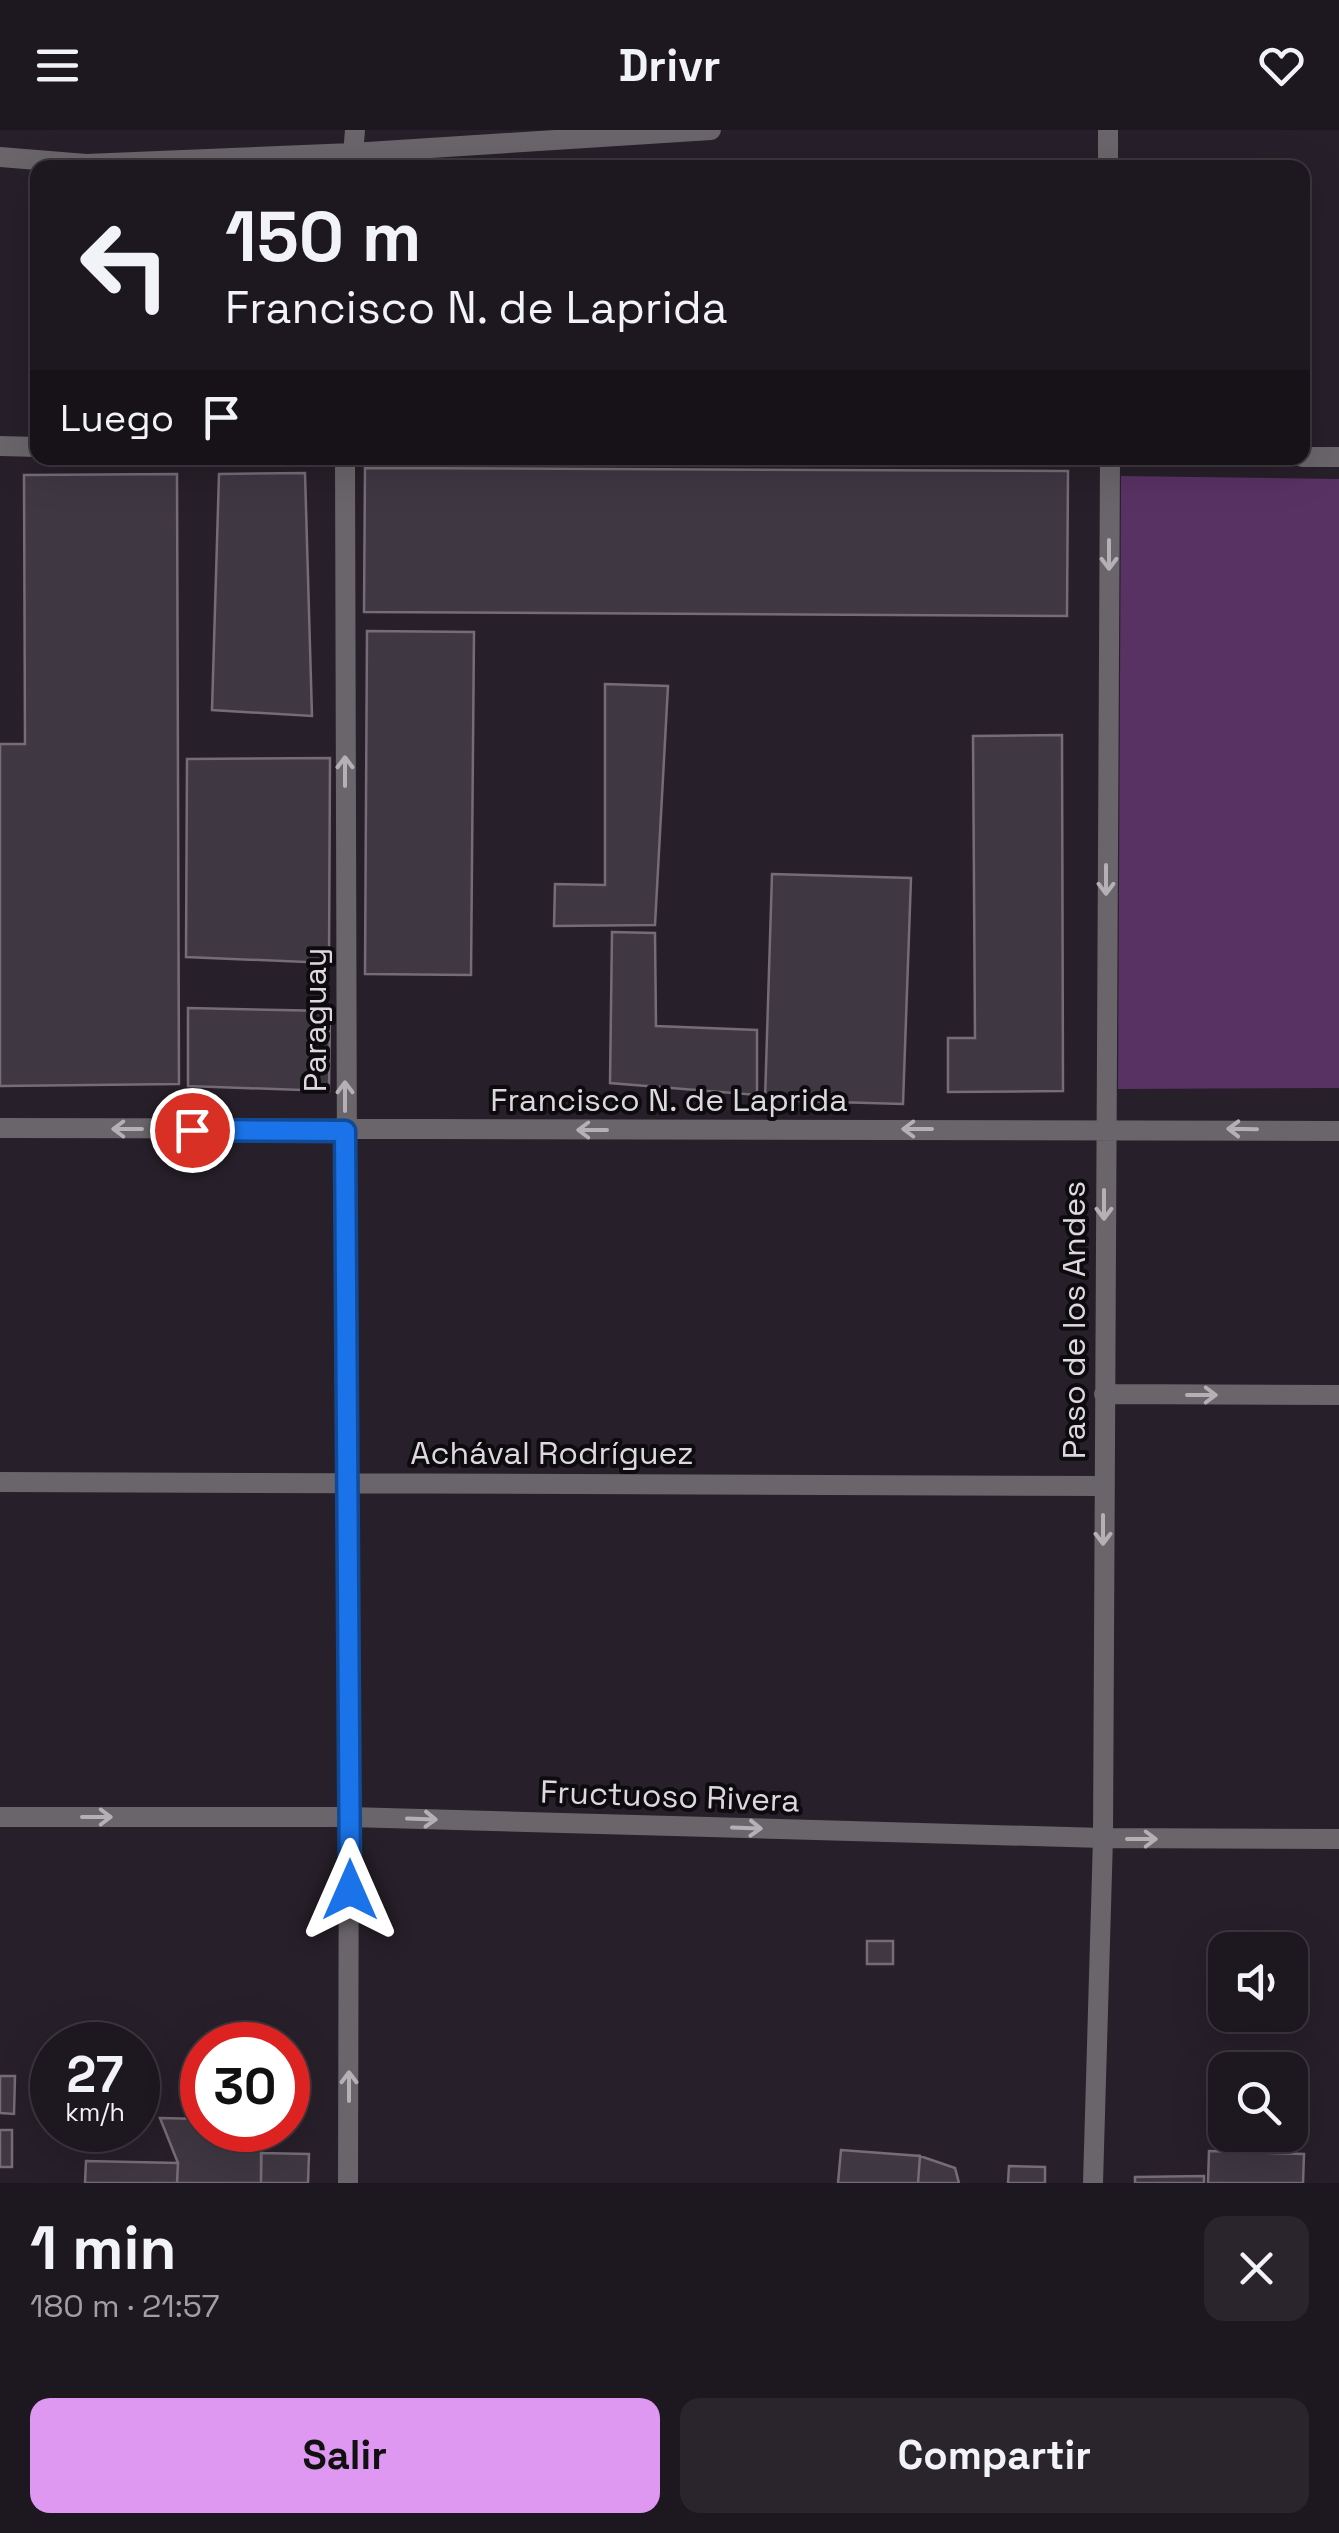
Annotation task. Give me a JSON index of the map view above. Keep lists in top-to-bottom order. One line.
{"streets":{"street":["Paraguay","Francisco N. de Laprida","Paso de los Andes","Achával Rodríguez","Fructuoso Rivera"]},"crossings":[["Paraguay","Francisco N. de Laprida"],["Paraguay","Achával Rodríguez"],["Paraguay","Fructuoso Rivera"],["Francisco N. de Laprida","Paso de los Andes"],["Paso de los Andes","Achával Rodríguez"],["Paso de los Andes","Fructuoso Rivera"]],"one_way":["Paraguay","Francisco N. de Laprida","Paso de los Andes","Fructuoso Rivera"],"page":{"header":"Drivr","turn":["150 m","Francisco N. de Laprida"],"then":"Luego","speed":"27 km/h","limit":"30","heading":["1 min","180 m · 21:57"],"buttons":["Salir","Compartir"]}}
